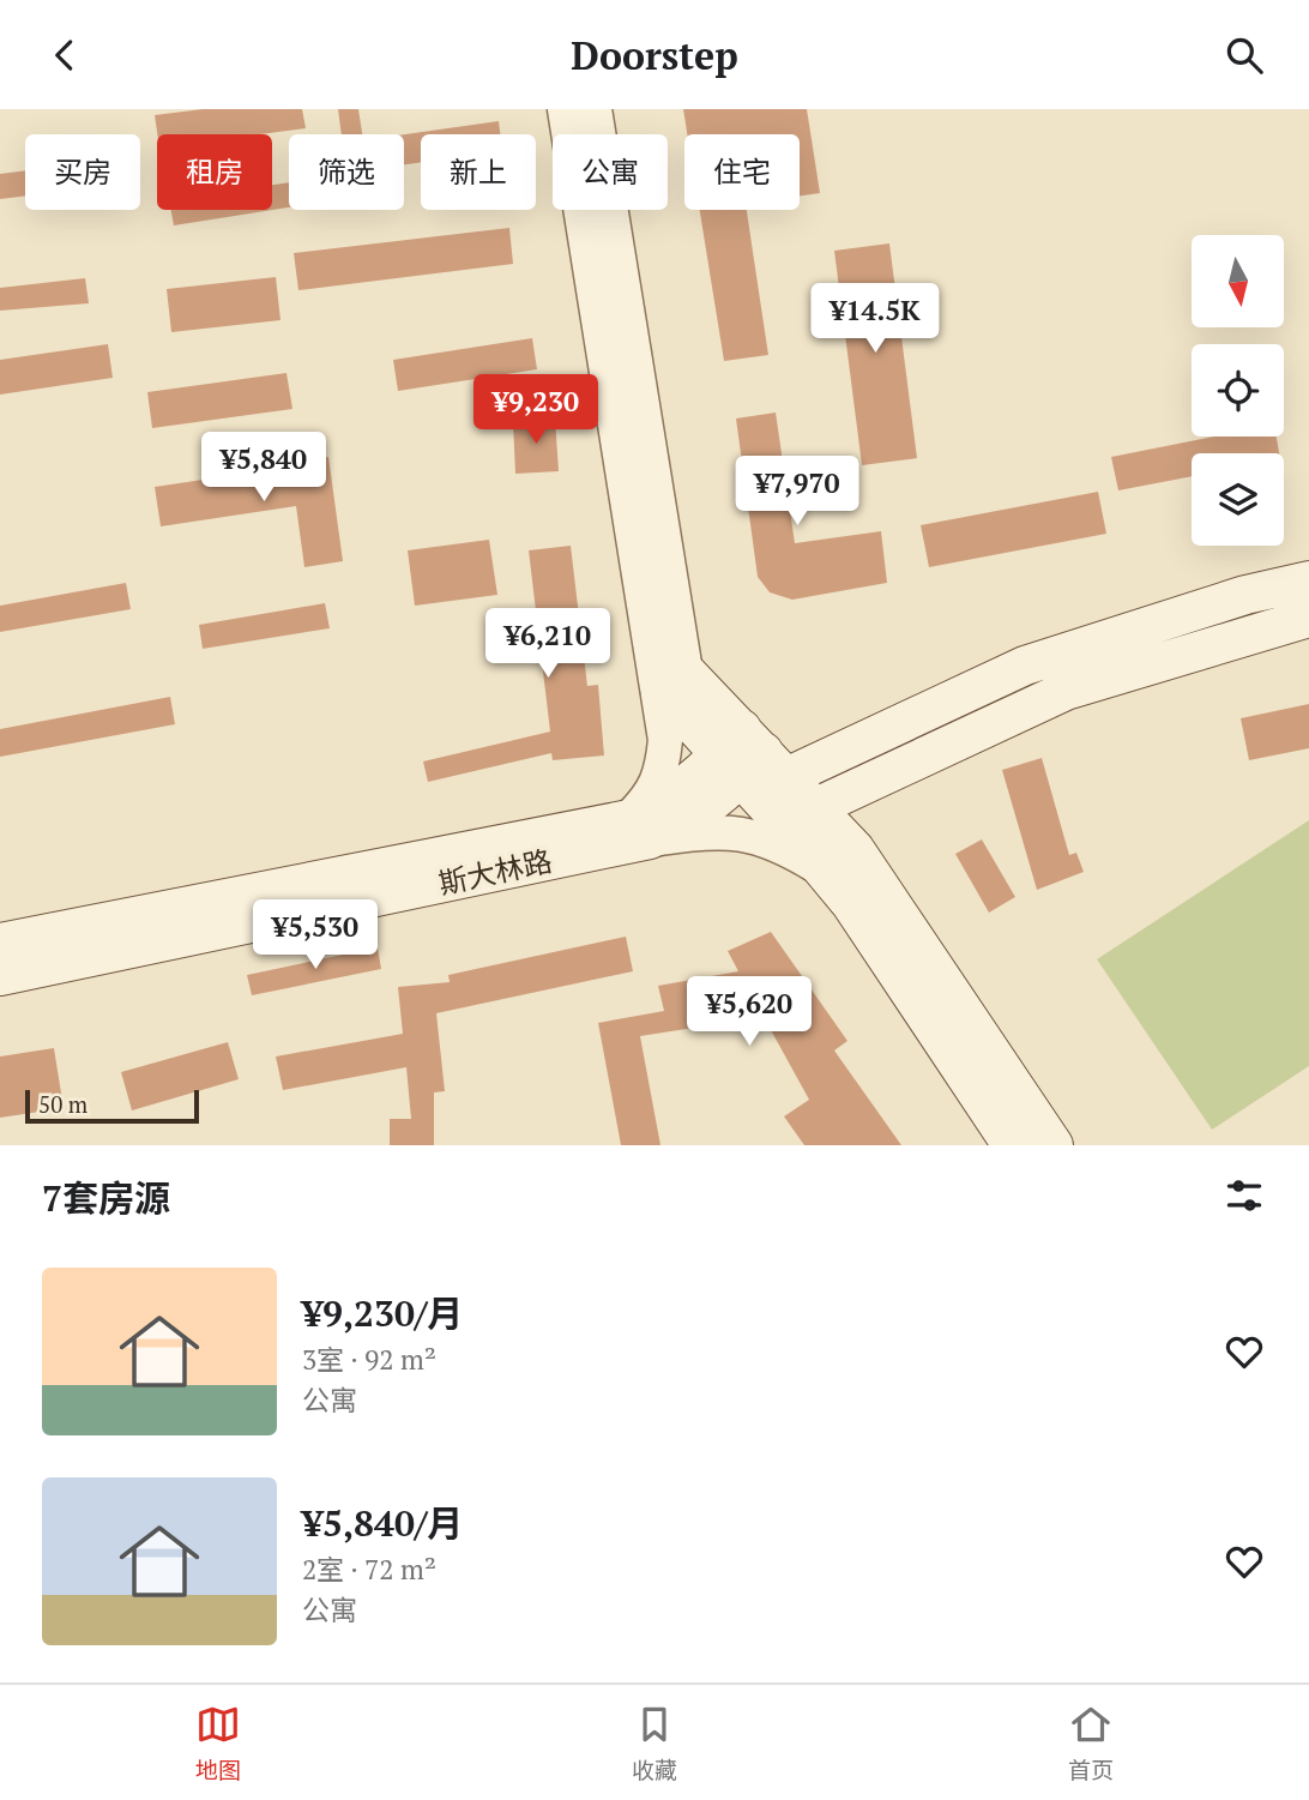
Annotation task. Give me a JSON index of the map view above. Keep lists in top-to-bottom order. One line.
{"streets":{"main road":["斯大林路"]},"scale_bar":"50 m","north":"bottom","page":{"header":"Doorstep","chip":["买房","租房","筛选","新上","公寓","住宅"],"price":["¥14.5K","¥9,230","¥5,840","¥7,970","¥6,210","¥5,530","¥5,620"],"scale":"50 m","heading":"7套房源","list":[{"name":"¥9,230/月","note":"3室 · 92 m² · 公寓"},{"name":"¥5,840/月","note":"2室 · 72 m² · 公寓"}],"tabs":["地图","收藏","首页"]}}
